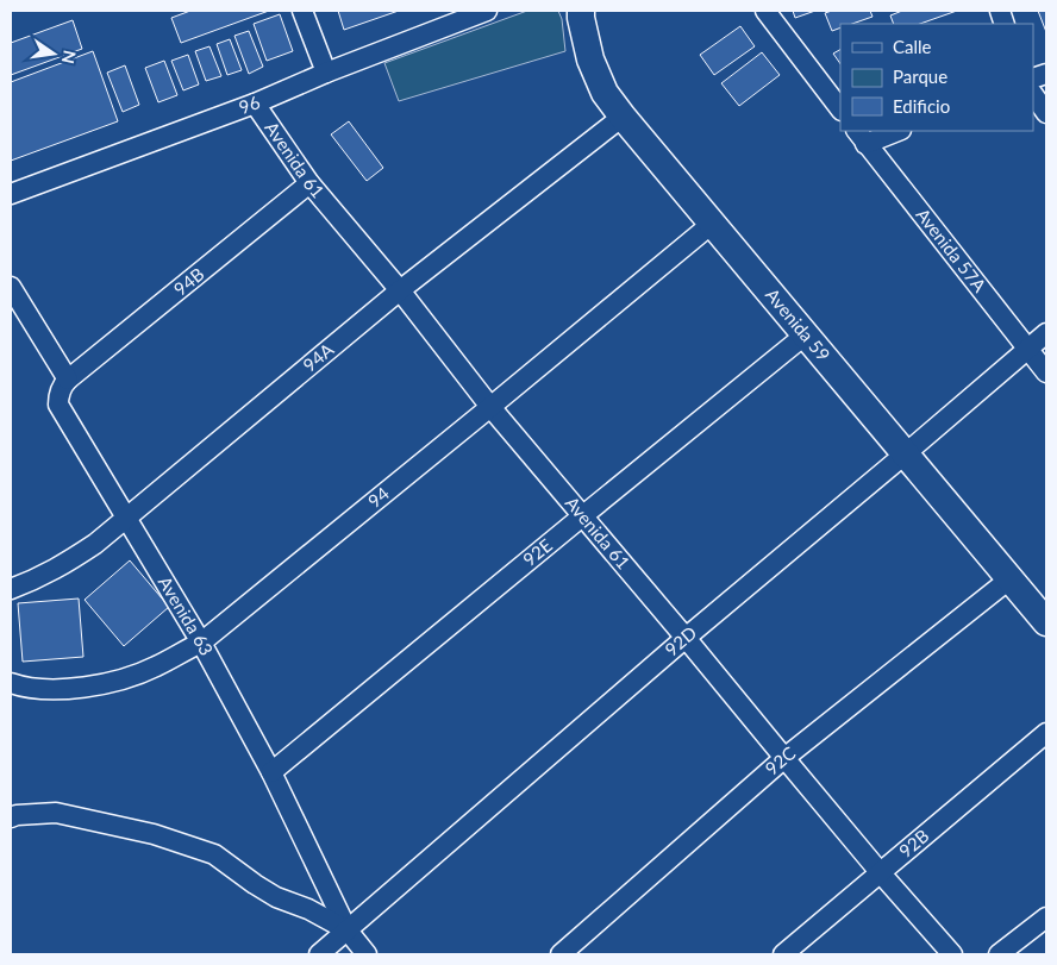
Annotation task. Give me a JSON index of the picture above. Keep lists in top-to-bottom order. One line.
{"streets":{"street":["96","Avenida 61","Avenida 57A","94B","Avenida 59","94A","94","92E","Avenida 63","92D","92C","92B"]},"crossings":[["96","Avenida 61"],["Avenida 61","94B"],["Avenida 61","94A"],["Avenida 61","94"],["Avenida 61","92E"],["Avenida 61","92D"],["Avenida 61","92C"],["Avenida 61","92B"],["Avenida 57A","92D"],["94B","Avenida 63"],["Avenida 59","94A"],["Avenida 59","94"],["Avenida 59","92E"],["Avenida 59","92D"],["Avenida 59","92C"],["94A","Avenida 63"],["94","Avenida 63"],["92E","Avenida 63"],["Avenida 63","92D"]],"legend":["Calle","Parque","Edificio"],"north":"right"}
